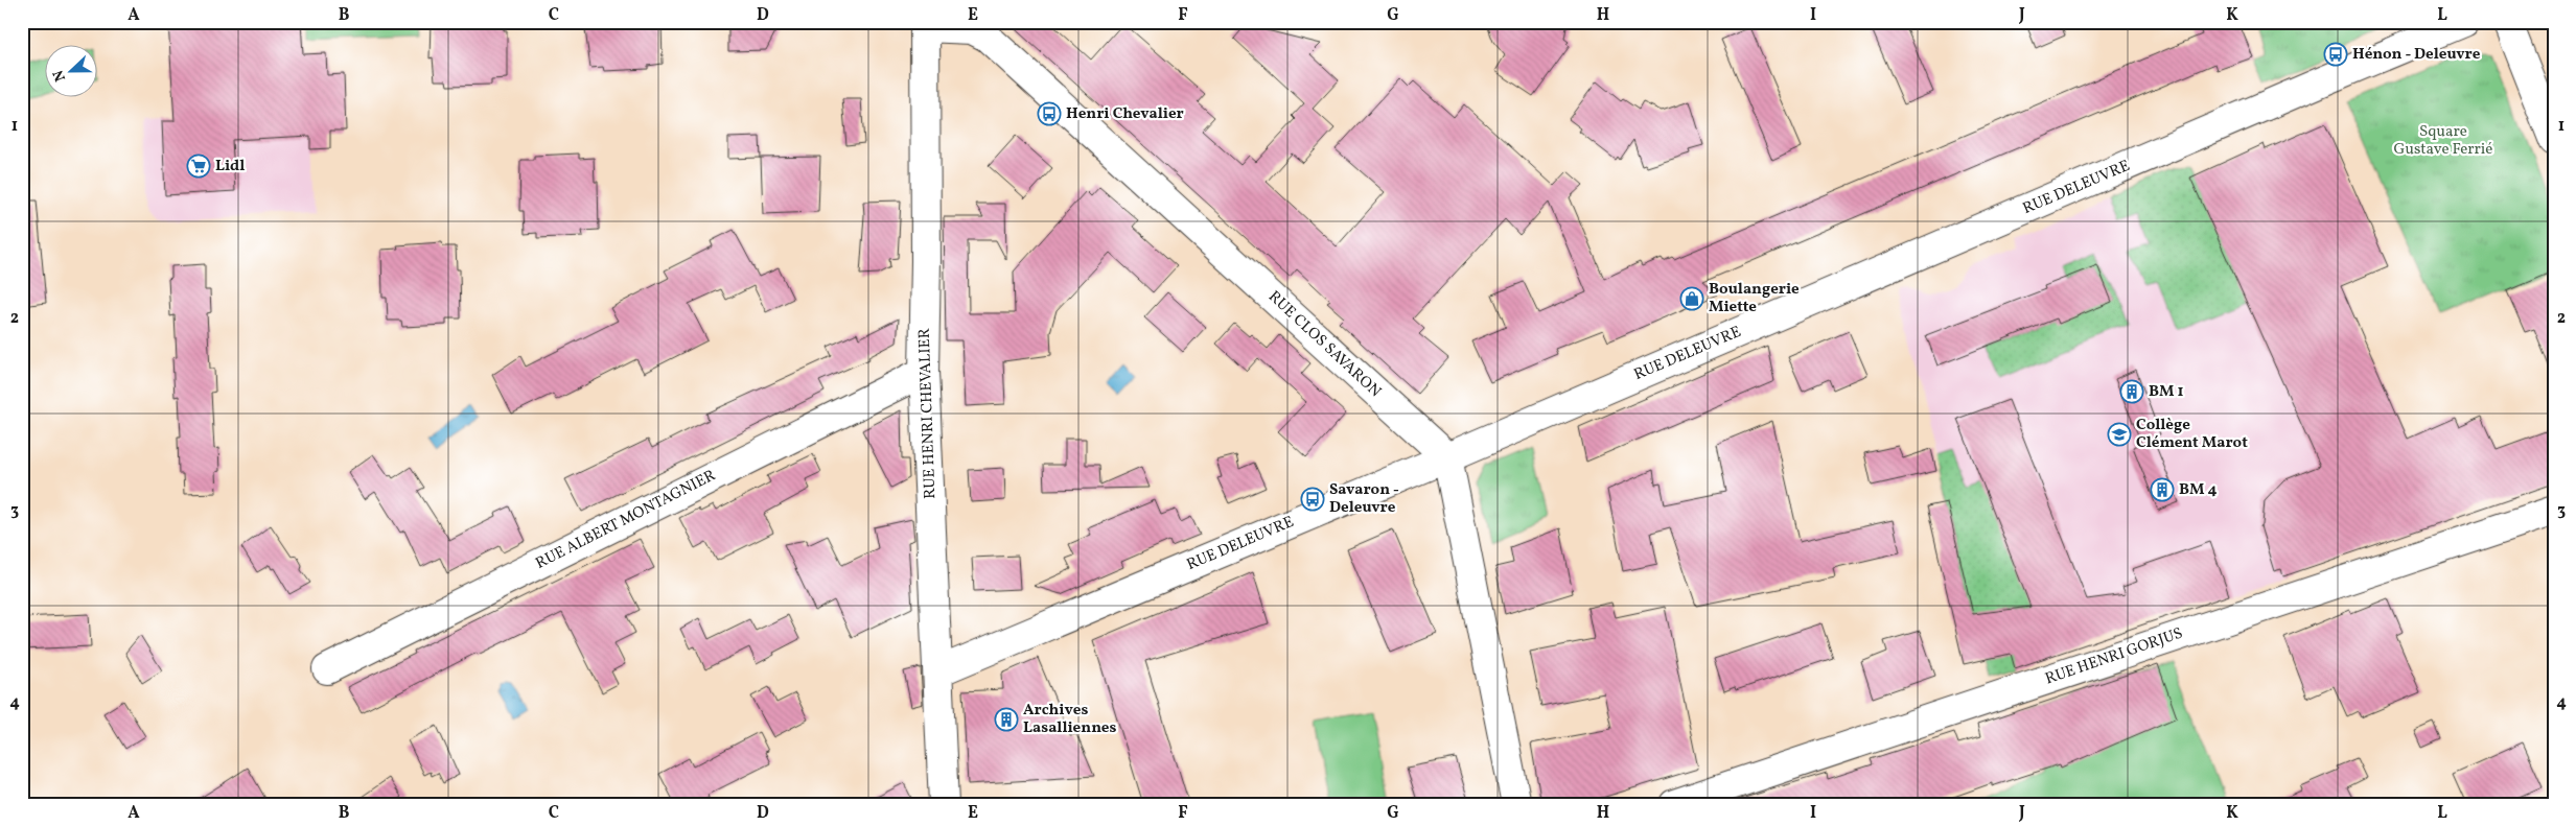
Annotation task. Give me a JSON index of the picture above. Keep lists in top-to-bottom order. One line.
{"streets":{"street":["RUE DELEUVRE","RUE CLOS SAVARON","RUE HENRI CHEVALIER","RUE ALBERT MONTAGNIER","RUE HENRI GORJUS"]},"crossings":[["RUE DELEUVRE","RUE CLOS SAVARON"],["RUE DELEUVRE","RUE HENRI CHEVALIER"],["RUE CLOS SAVARON","RUE HENRI CHEVALIER"],["RUE HENRI CHEVALIER","RUE ALBERT MONTAGNIER"]],"parks":["Square Gustave Ferrié"],"places":{"bus stop":["Hénon - Deleuvre","Henri Chevalier","Savaron - Deleuvre"],"supermarket":["Lidl"],"shop":["Boulangerie Miette"],"building":["BM 1","BM 4","Archives Lasalliennes"],"school or university":["Collège Clément Marot"]},"north":"left","grid":{"columns":["A","B","C","D","E","F","G","H","I","J","K","L"],"rows":["1","2","3","4"]}}
